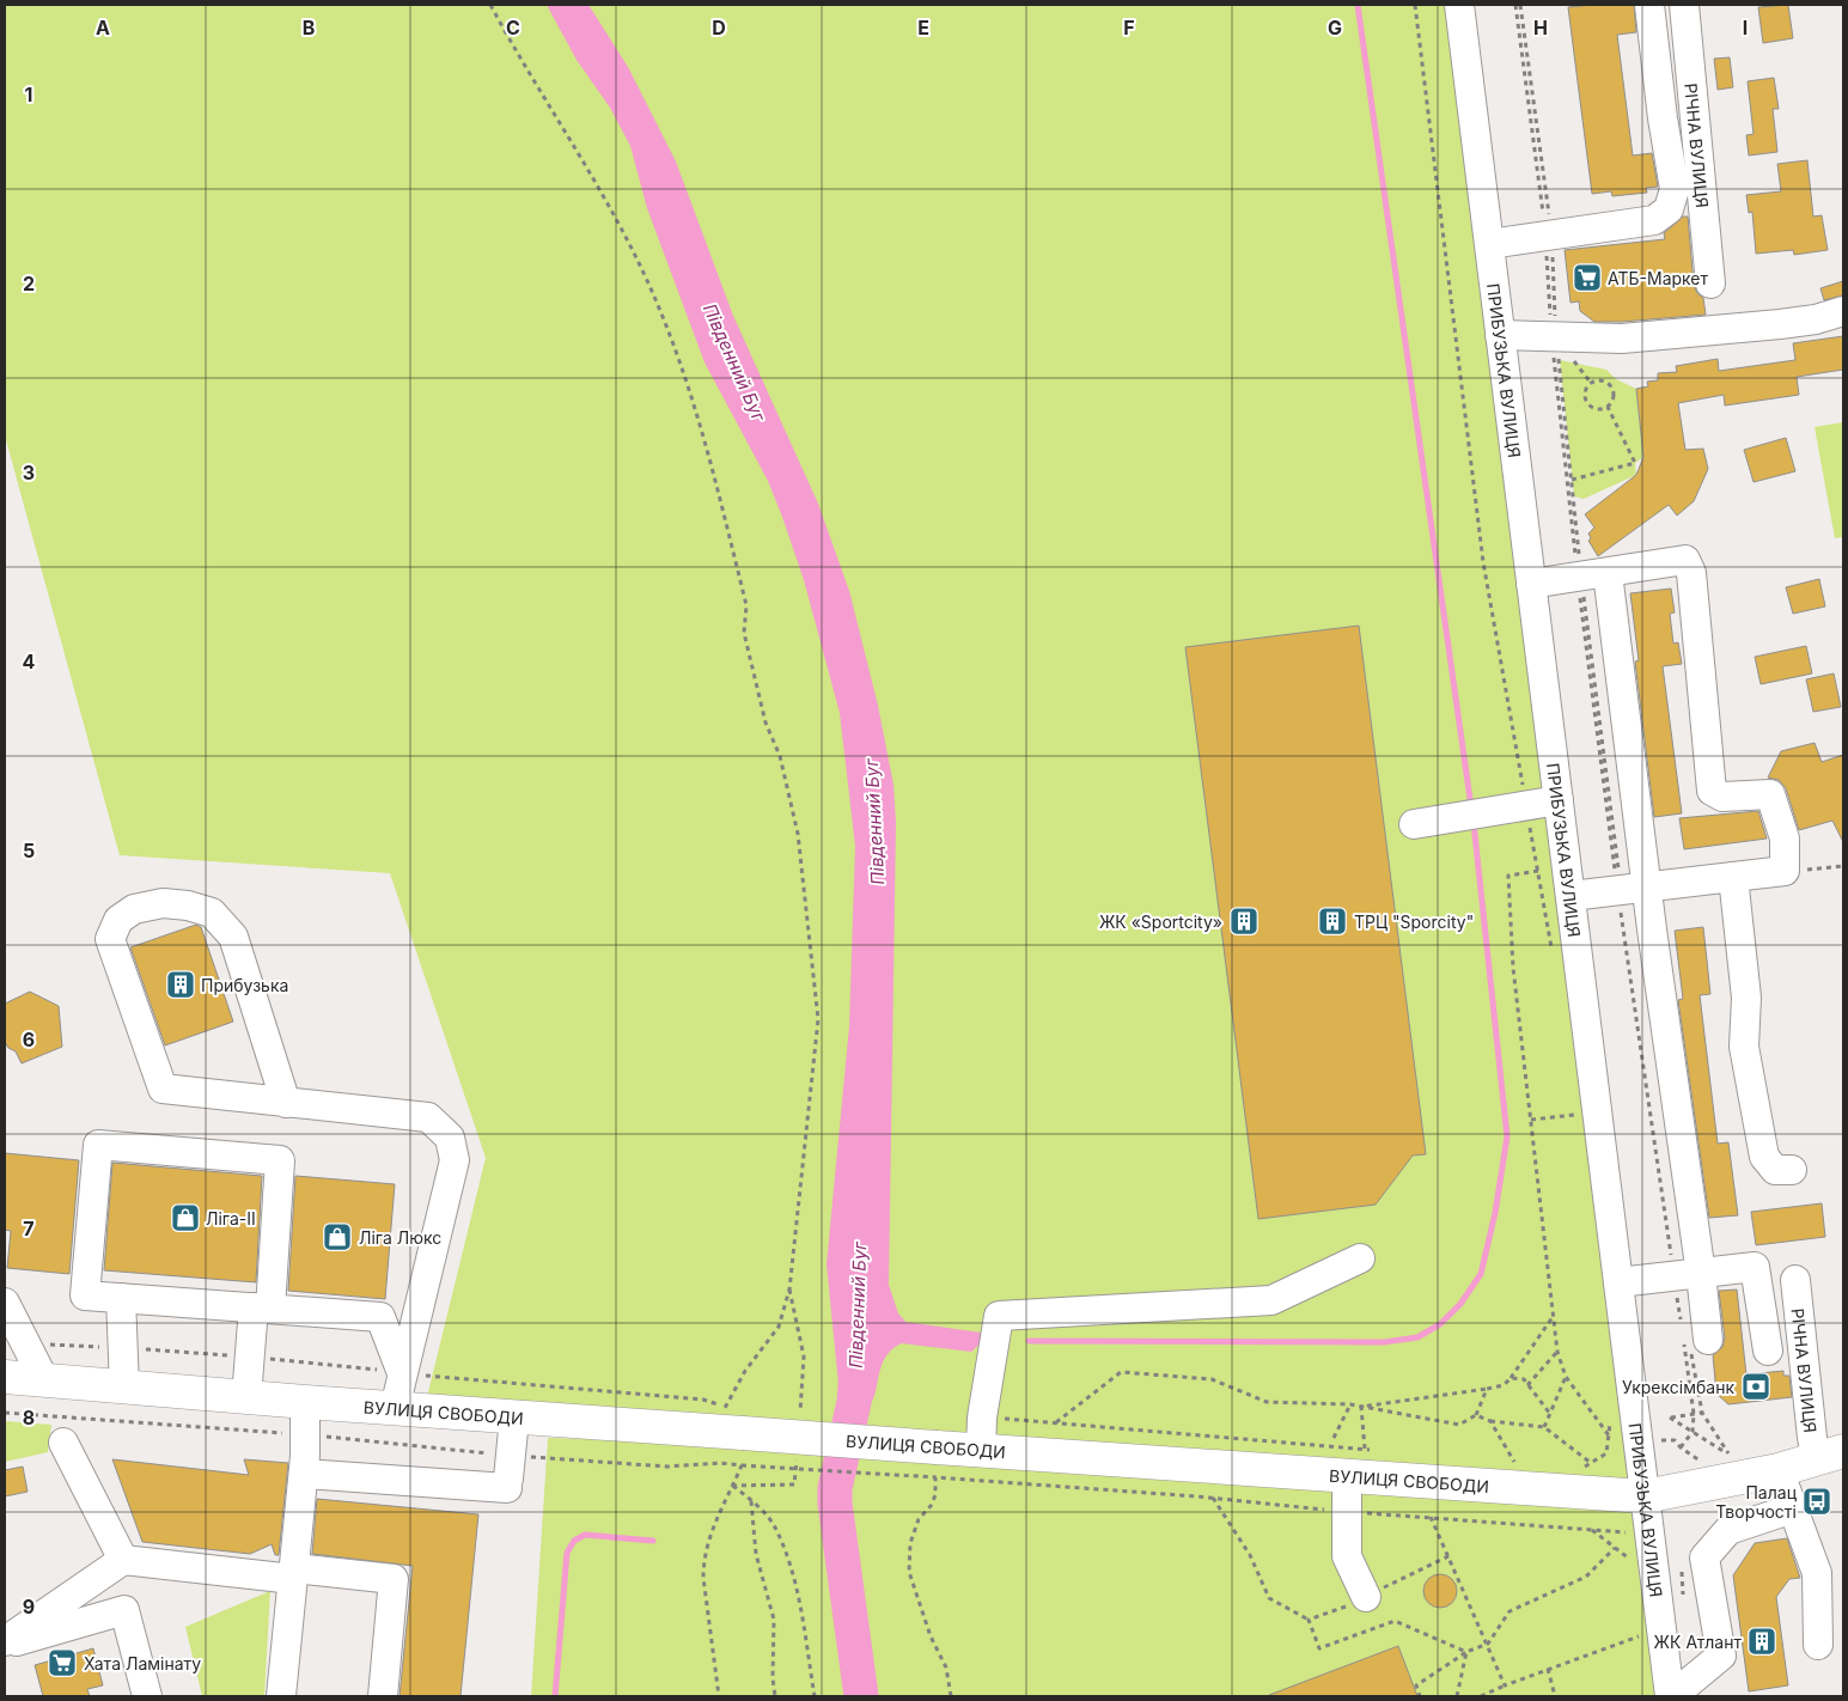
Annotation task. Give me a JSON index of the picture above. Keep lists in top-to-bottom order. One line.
{"streets":{"main road":["ВУЛИЦЯ СВОБОДИ"],"street":["РІЧНА ВУЛИЦЯ","ПРИБУЗЬКА ВУЛИЦЯ"]},"crossings":[["РІЧНА ВУЛИЦЯ","ВУЛИЦЯ СВОБОДИ"],["ПРИБУЗЬКА ВУЛИЦЯ","ВУЛИЦЯ СВОБОДИ"]],"water":["Південний Буг"],"places":{"supermarket":["АТБ-Маркет","Хата Ламінату"],"building":["ЖК «Sportcity»","ТРЦ \"Sporcity\"","Прибузька","ЖК Атлант"],"shop":["Ліга-II","Ліга Люкс"],"bank":["Укрексімбанк"],"bus stop":["Палац Творчості"]},"grid":{"columns":["A","B","C","D","E","F","G","H","I"],"rows":["1","2","3","4","5","6","7","8","9"]}}
